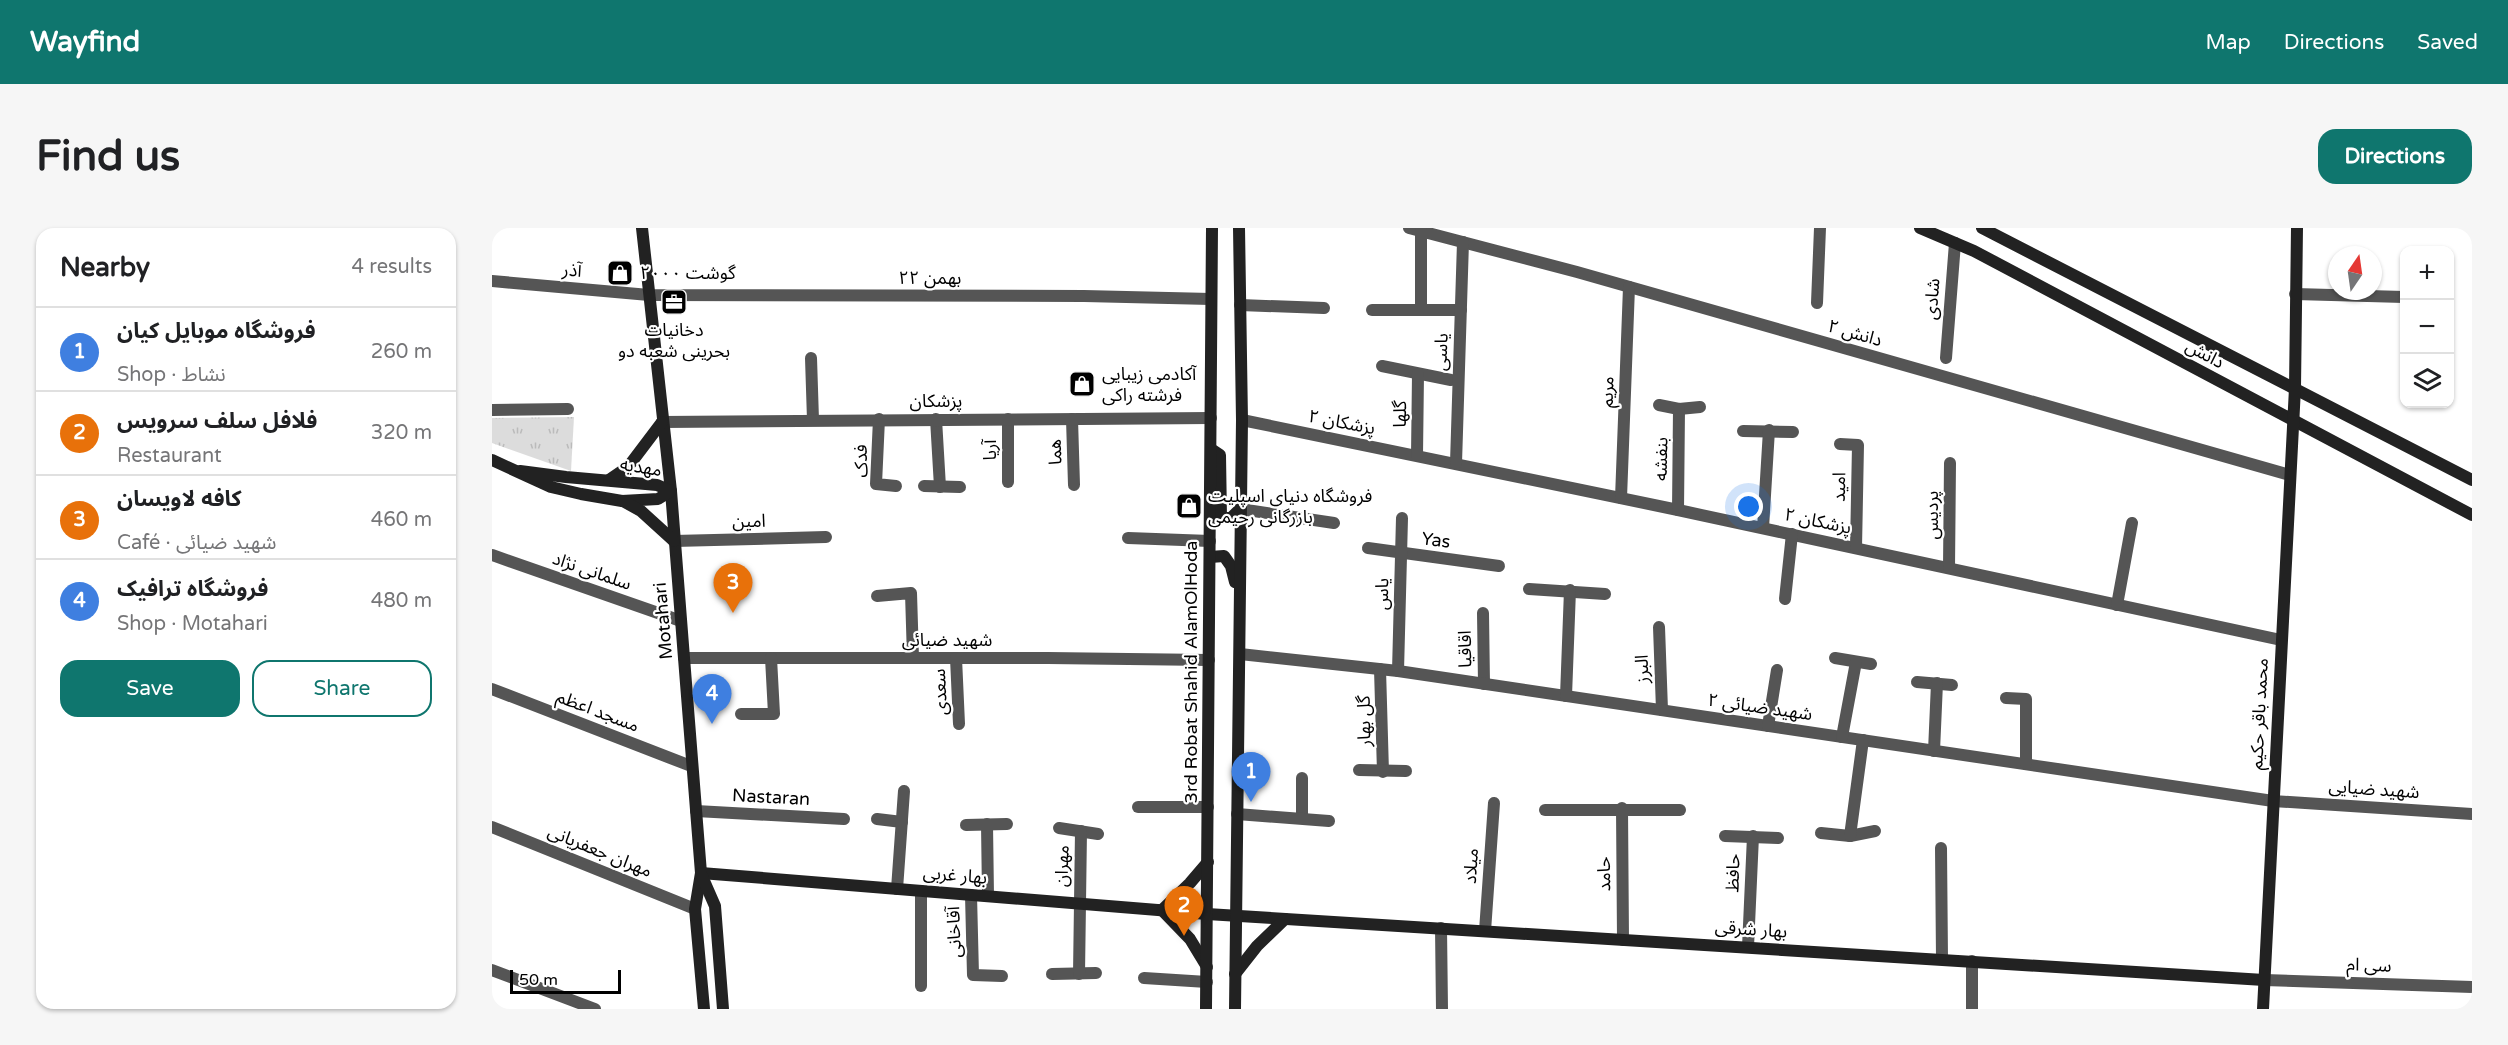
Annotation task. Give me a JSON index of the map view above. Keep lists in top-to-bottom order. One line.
{"streets":{"main road":["دانش","مهدیه","Motahari","3rd Robat Shahid AlamOlHoda","محمد باقر حکیم","بهار غربی","بهار شرقی"],"street":["آذر","۲۲ بهمن","شادی","دانش ۲","یاسی","مریم","پزشکان","گلها","پزشکان ۲","آریا","هما","بنفشه","فدک","امید","پردیس","امین","Yas","سلمانی نژاد","یاس","شهید ضیائی","اقاقیا","البرز","سعدی","شهید ضیائی ۲","مسجد اعظم","گل بهار","شهید ضیایی","Nastaran","مهران جعفریانی","مهران","میلاد","حافظ","حامد","آقاخانی","سی ام"]},"crossings":[["آذر","۲۲ بهمن"],["آذر","Motahari"],["۲۲ بهمن","Motahari"],["۲۲ بهمن","3rd Robat Shahid AlamOlHoda"],["شادی","دانش"],["دانش ۲","یاسی"],["دانش ۲","مریم"],["دانش ۲","محمد باقر حکیم"],["یاسی","پزشکان ۲"],["دانش","محمد باقر حکیم"],["مریم","پزشکان ۲"],["پزشکان","آریا"],["پزشکان","هما"],["پزشکان","فدک"],["پزشکان","Motahari"],["پزشکان","3rd Robat Shahid AlamOlHoda"],["گلها","پزشکان ۲"],["پزشکان ۲","بنفشه"],["پزشکان ۲","امید"],["پزشکان ۲","پردیس"],["پزشکان ۲","محمد باقر حکیم"],["مهدیه","Motahari"],["امین","Motahari"],["Yas","یاس"],["سلمانی نژاد","Motahari"],["یاس","شهید ضیائی ۲"],["Motahari","شهید ضیائی"],["Motahari","مسجد اعظم"],["Motahari","Nastaran"],["Motahari","بهار غربی"],["شهید ضیائی","3rd Robat Shahid AlamOlHoda"],["شهید ضیائی","سعدی"],["اقاقیا","شهید ضیائی ۲"],["البرز","شهید ضیائی ۲"],["3rd Robat Shahid AlamOlHoda","بهار غربی"],["شهید ضیائی ۲","محمد باقر حکیم"],["شهید ضیائی ۲","گل بهار"],["شهید ضیائی ۲","شهید ضیایی"],["محمد باقر حکیم","شهید ضیایی"],["محمد باقر حکیم","بهار شرقی"],["محمد باقر حکیم","سی ام"],["مهران","بهار غربی"],["میلاد","بهار شرقی"],["حافظ","بهار شرقی"],["حامد","بهار شرقی"],["بهار غربی","بهار شرقی"],["بهار غربی","آقاخانی"],["بهار شرقی","سی ام"]],"places":{"shop":["گوشت ۲۰۰۰","آکادمی زیبایی فرشته راکی","فروشگاه دنیای اسپلیت بازرگانی رحیمی"],"office":["دخانیات بحرینی شعبه دو"]},"scale_bar":"50 m","north":"top","page":{"header":"Wayfind","nav":["Map","Directions","Saved"],"buttons":["Directions",["Save","Share"]],"title":"Find us","heading":["Nearby","4 results"],"map_buttons":["+","−"],"list":[{"mark":"1","name":"فروشگاه موبایل کیان","note":"Shop · نشاط","value":"260 m"},{"mark":"2","name":"فلافل سلف سرویس","note":"Restaurant","value":"320 m"},{"mark":"3","name":"کافه لاویسان","note":"Café · شهید ضیائی","value":"460 m"},{"mark":"4","name":"فروشگاه ترافیک","note":"Shop · Motahari","value":"480 m"}],"pins":["3","4","1","2"],"scale":"50 m"}}
